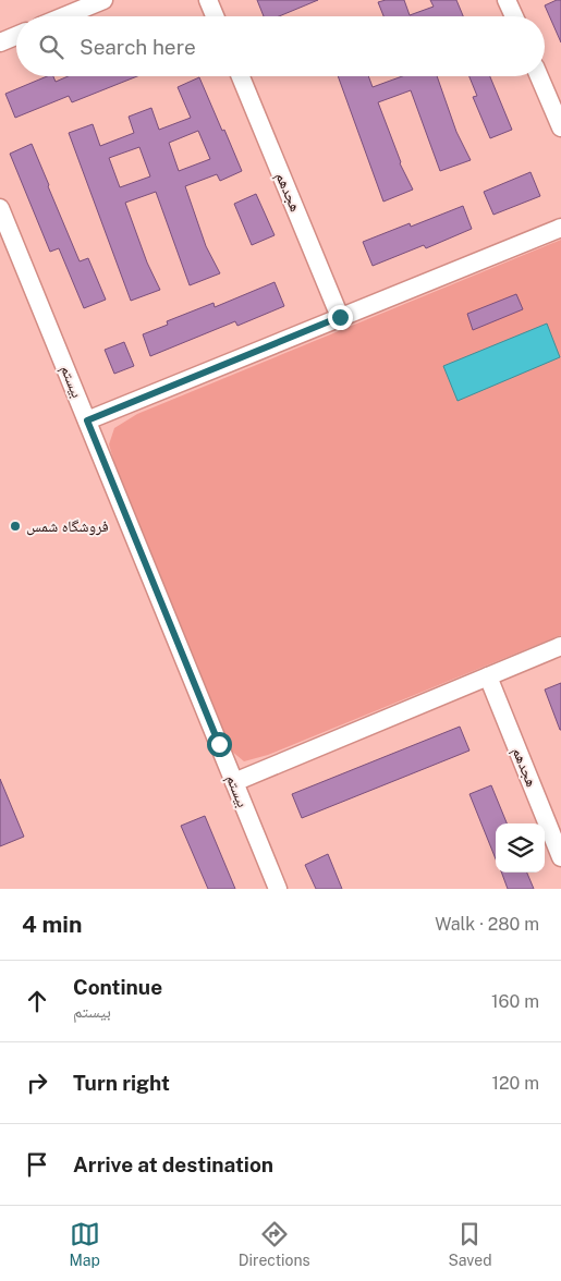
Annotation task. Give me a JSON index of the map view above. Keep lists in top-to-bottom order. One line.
{"streets":{"street":["هجدهم","بیستم"]},"places":["فروشگاه شمس"],"page":{"search":"Search here","heading":["4 min","Walk · 280 m"],"list":[["Continue","بیستم","160 m"],["Turn right","120 m"],"Arrive at destination"],"nav":["Map","Directions","Saved"]}}
